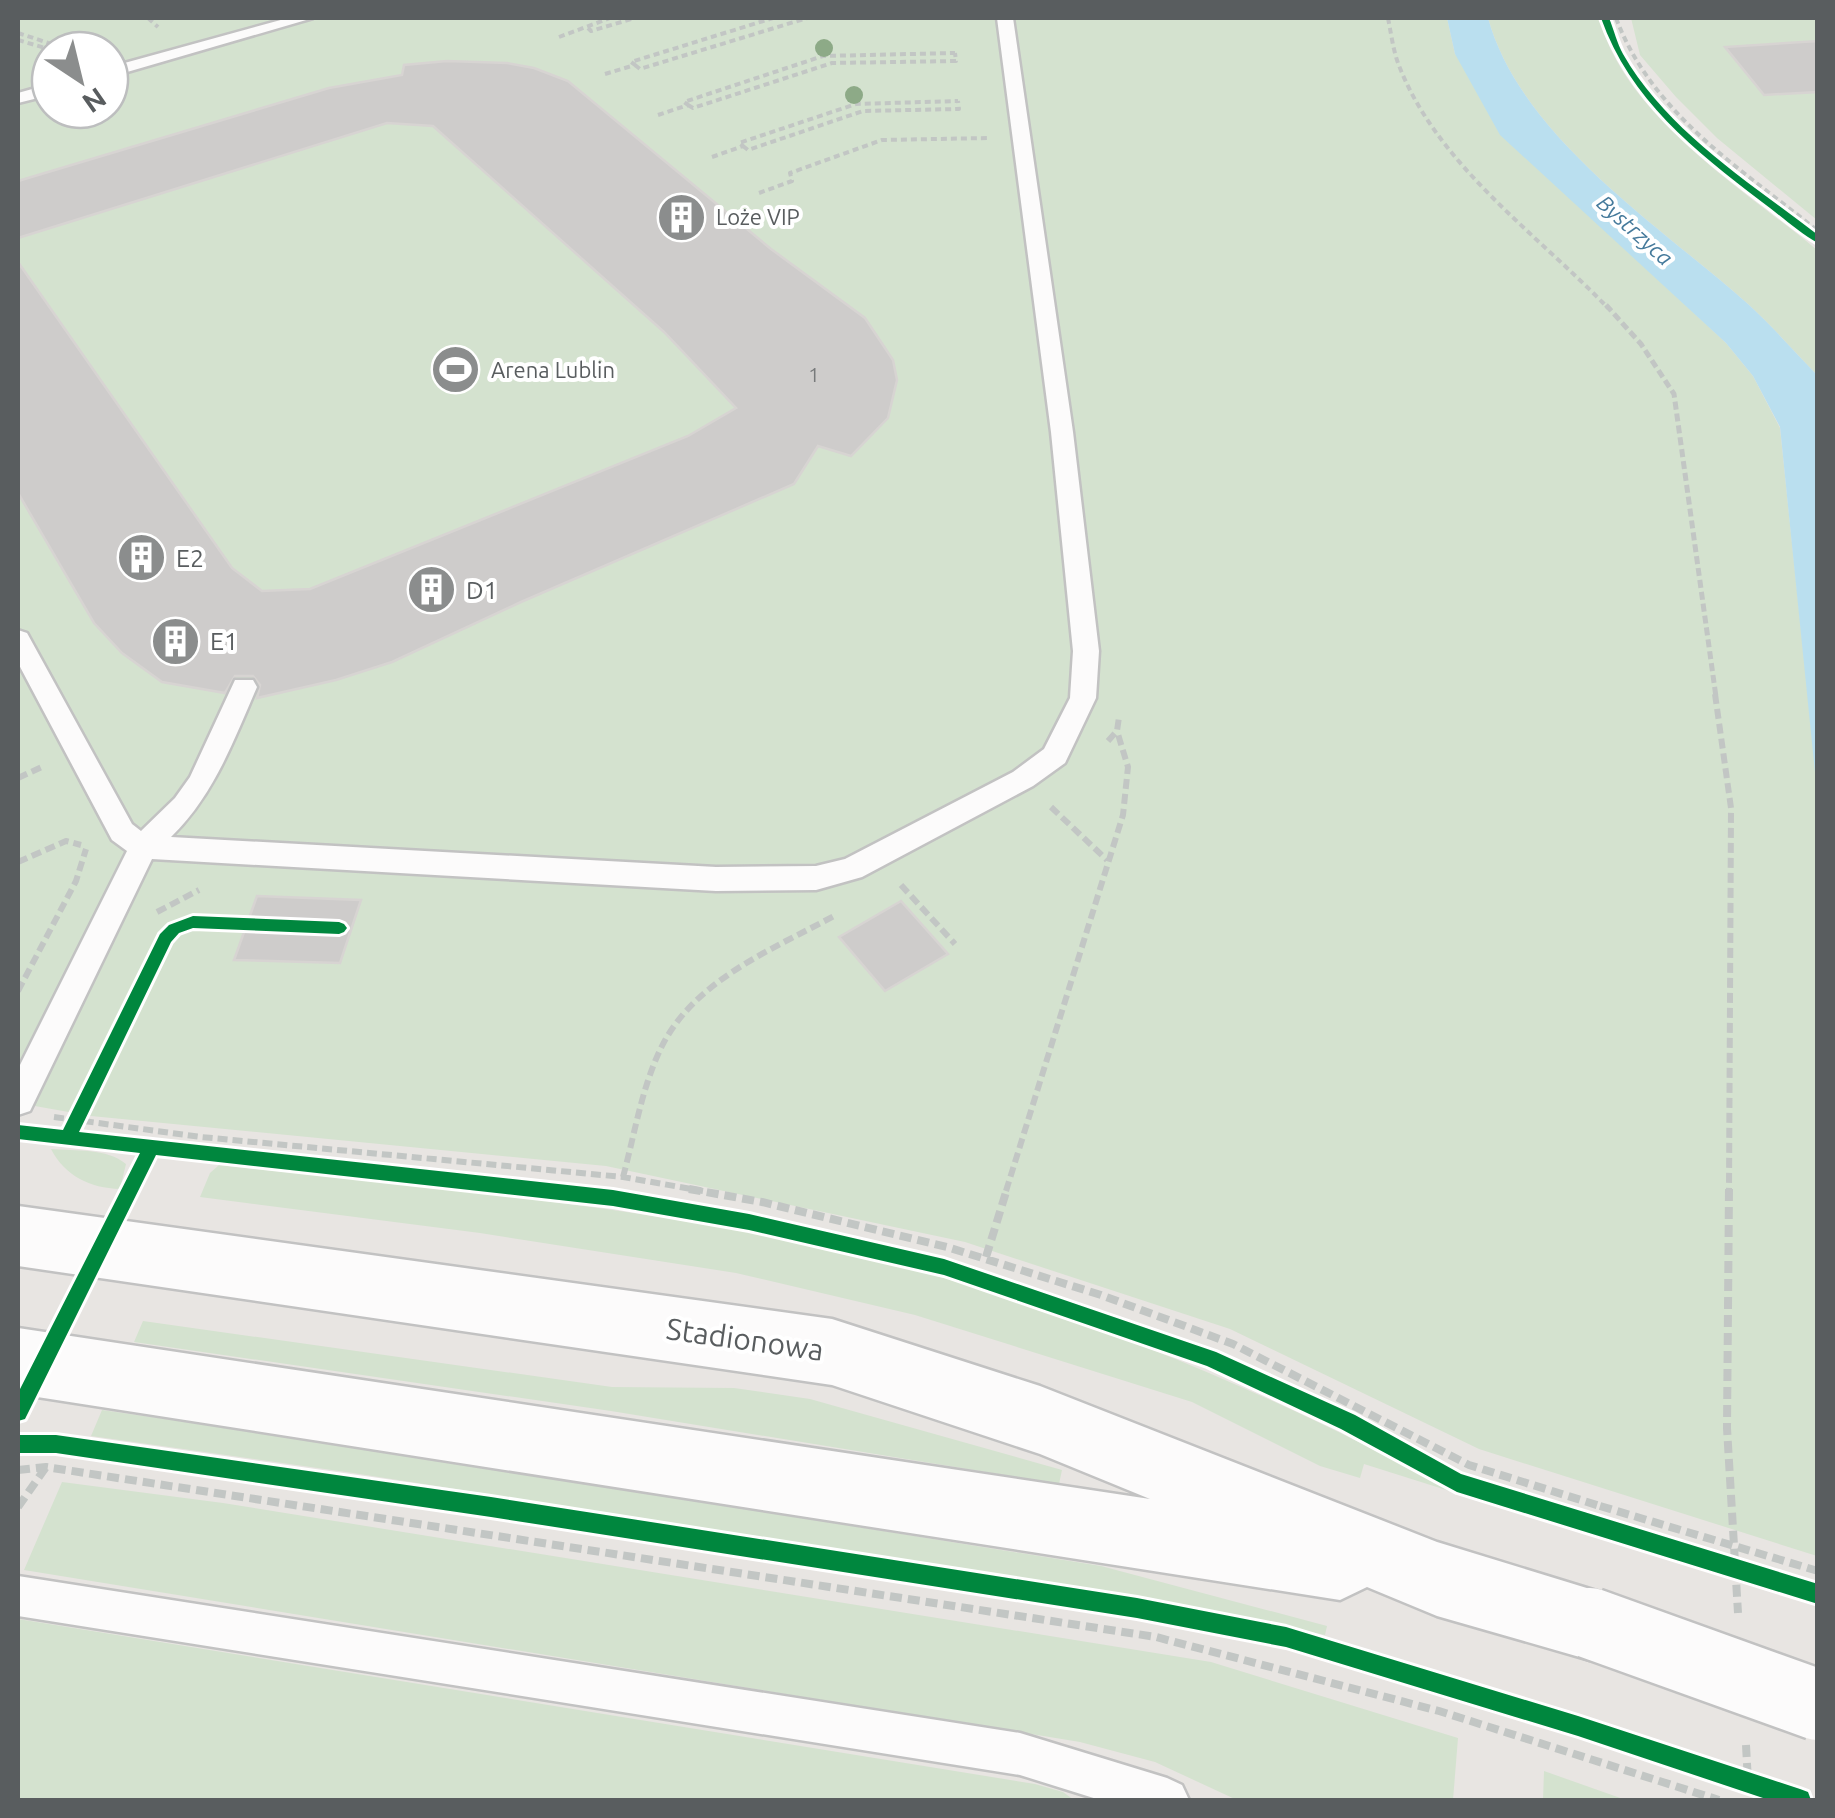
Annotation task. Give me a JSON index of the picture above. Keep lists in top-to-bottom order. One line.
{"streets":{"street":["Stadionowa"]},"water":["Bystrzyca"],"places":{"building":["Loże VIP","E2","D1","E1"],"sports":["Arena Lublin"]},"house_numbers":["1"],"north":"bottom right"}
